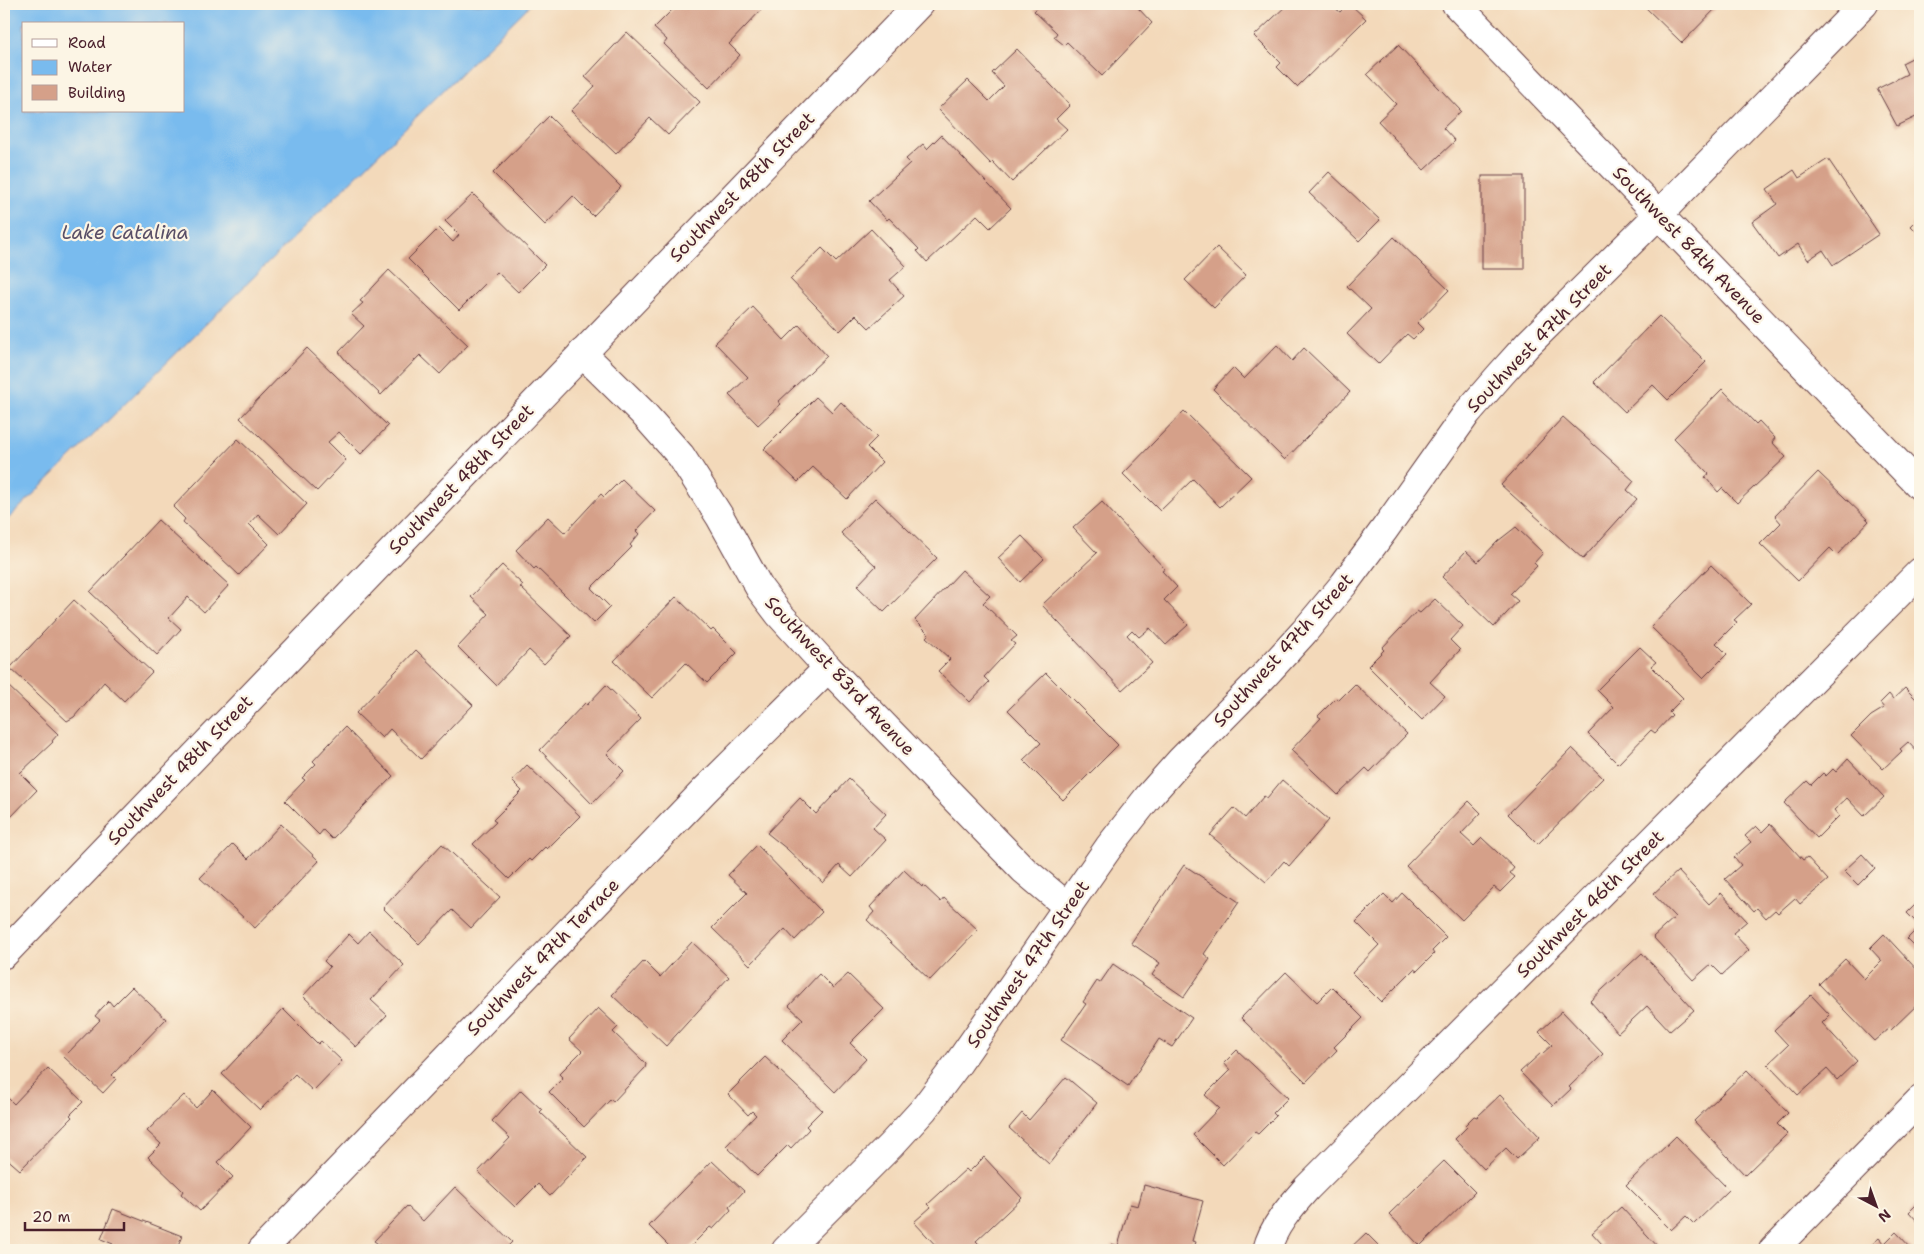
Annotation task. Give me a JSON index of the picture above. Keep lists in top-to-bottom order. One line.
{"streets":{"street":["Southwest 48th Street","Southwest 84th Avenue","Southwest 47th Street","Southwest 83rd Avenue","Southwest 46th Street","Southwest 47th Terrace"]},"crossings":[["Southwest 48th Street","Southwest 83rd Avenue"],["Southwest 84th Avenue","Southwest 47th Street"],["Southwest 47th Street","Southwest 83rd Avenue"],["Southwest 83rd Avenue","Southwest 47th Terrace"]],"water":["Lake Catalina"],"legend":["Road","Water","Building"],"scale_bar":"20 m","north":"bottom right"}
